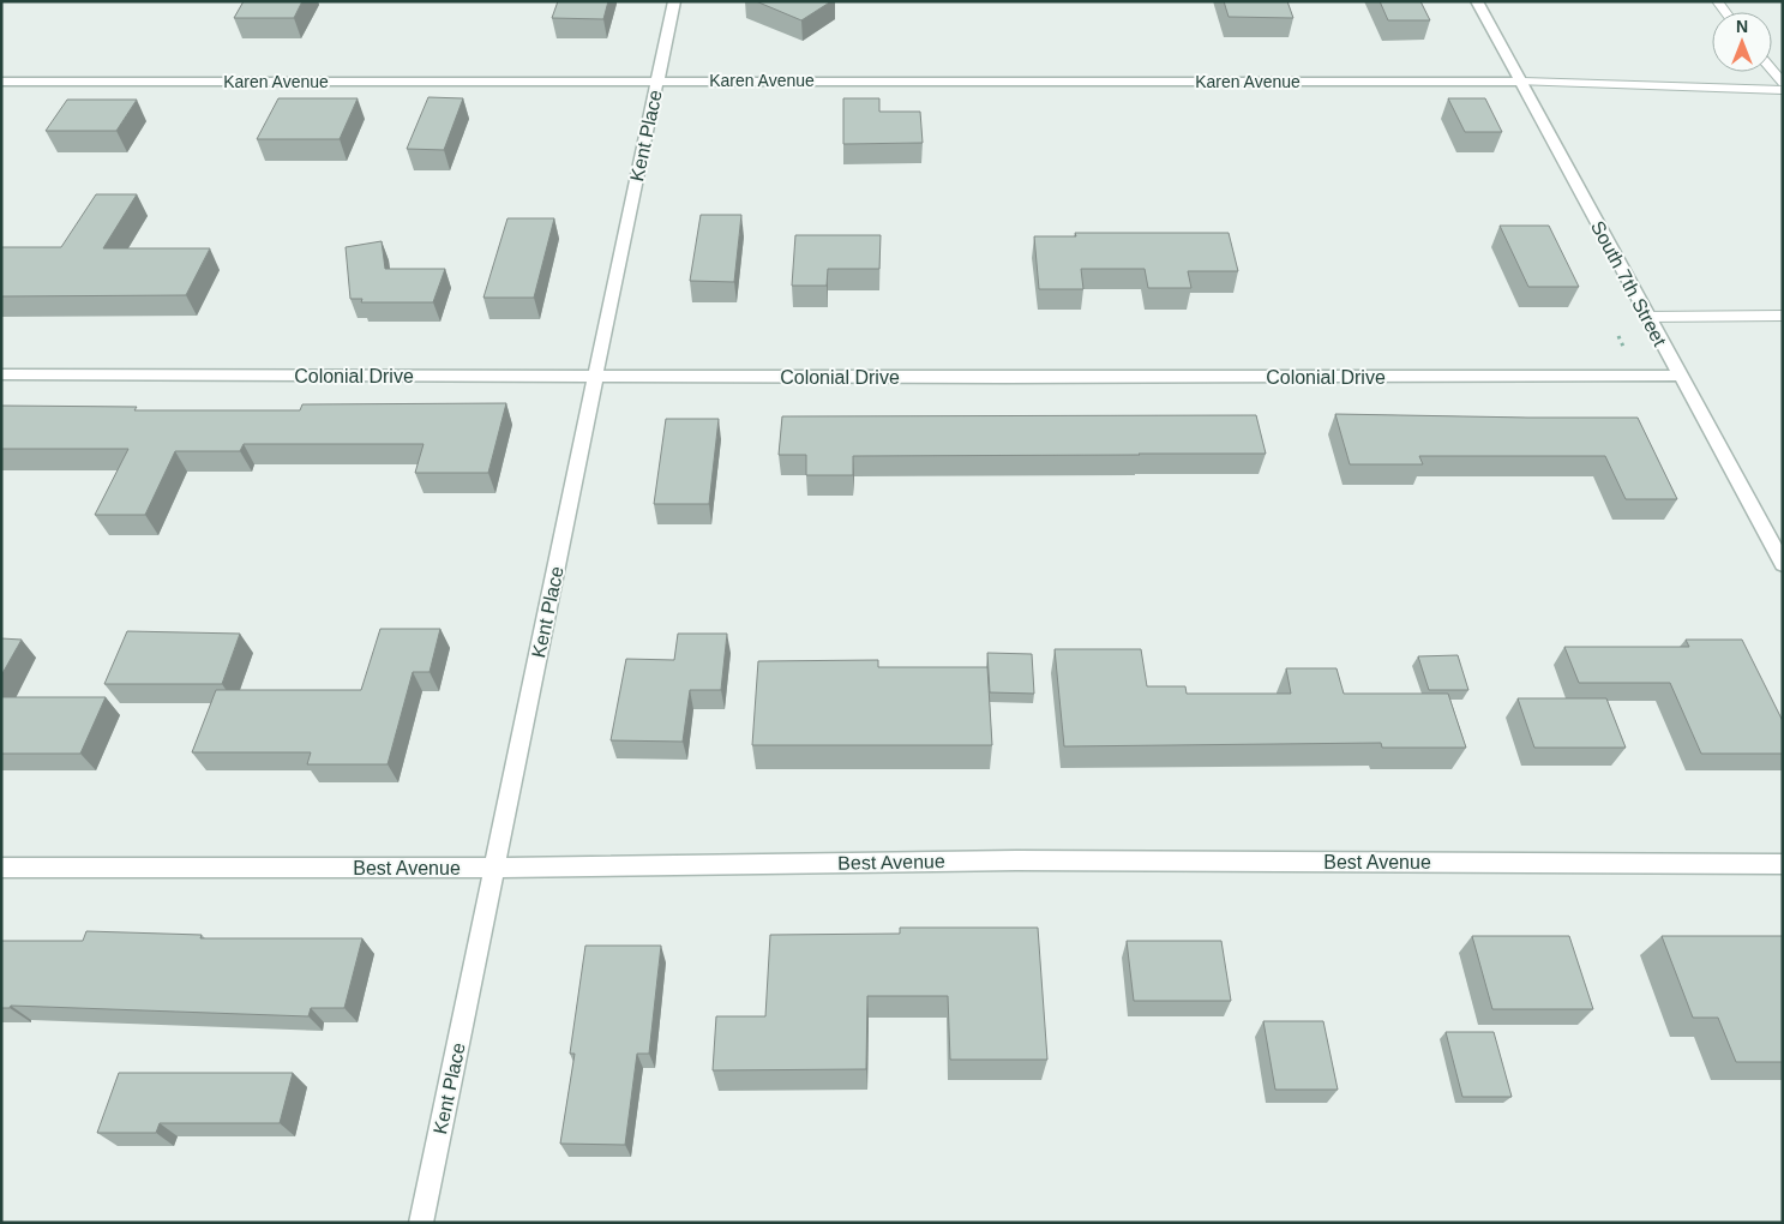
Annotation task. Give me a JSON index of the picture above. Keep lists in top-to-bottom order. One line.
{"streets":{"street":["Karen Avenue","Kent Place","South 7th Street","Colonial Drive","Best Avenue"]},"crossings":[["Karen Avenue","Kent Place"],["Karen Avenue","South 7th Street"],["Kent Place","Colonial Drive"],["Kent Place","Best Avenue"],["South 7th Street","Colonial Drive"]],"north":"top"}
